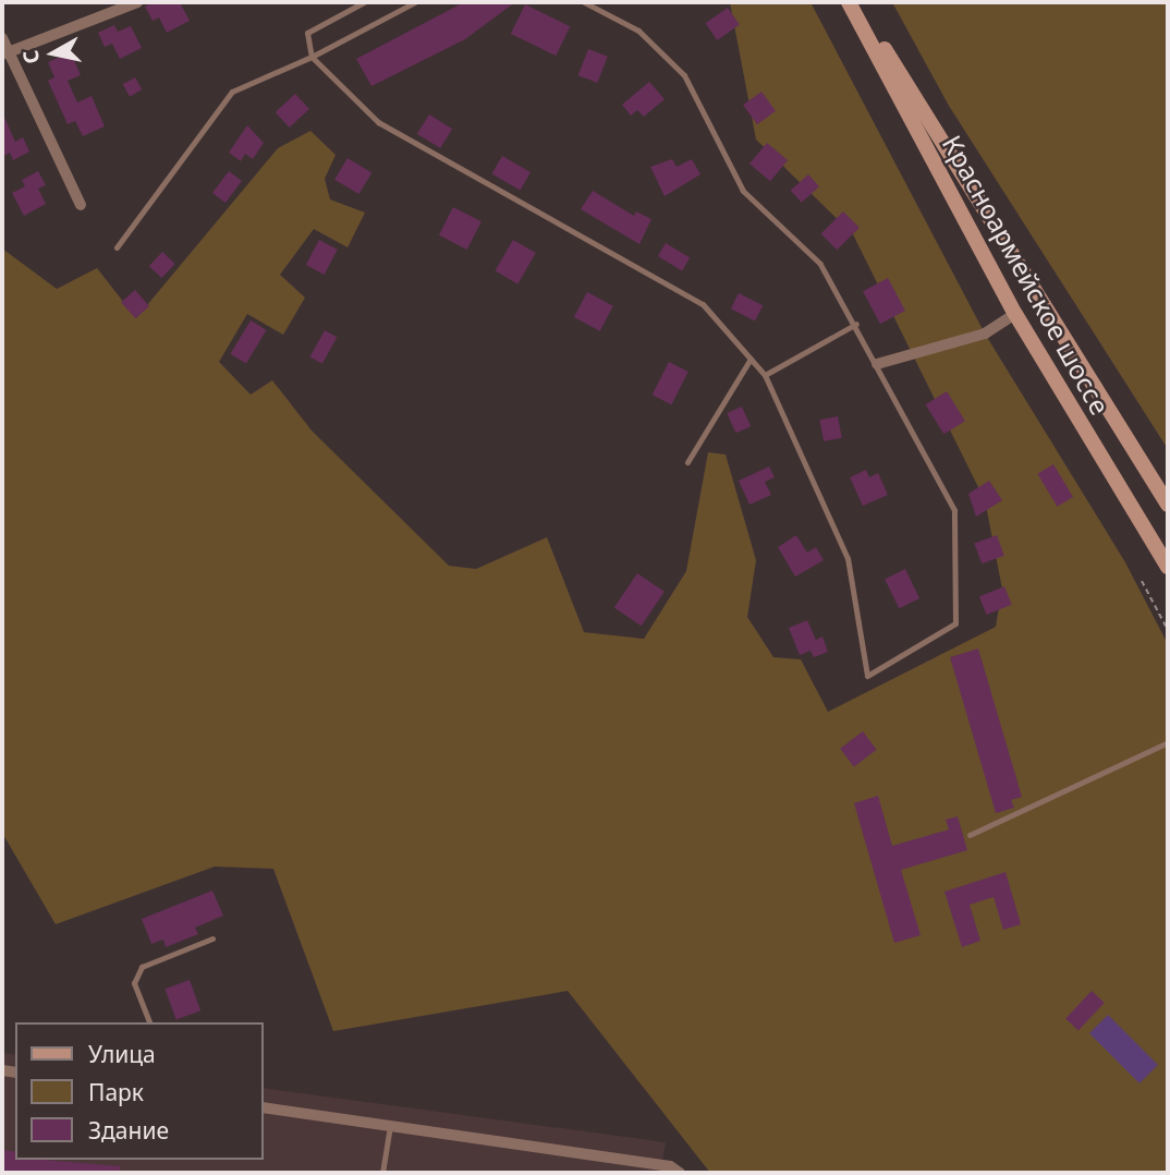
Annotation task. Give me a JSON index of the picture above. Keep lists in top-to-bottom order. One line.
{"streets":{"main road":["Красноармейское шоссе"]},"legend":["Улица","Парк","Здание"],"north":"left"}
